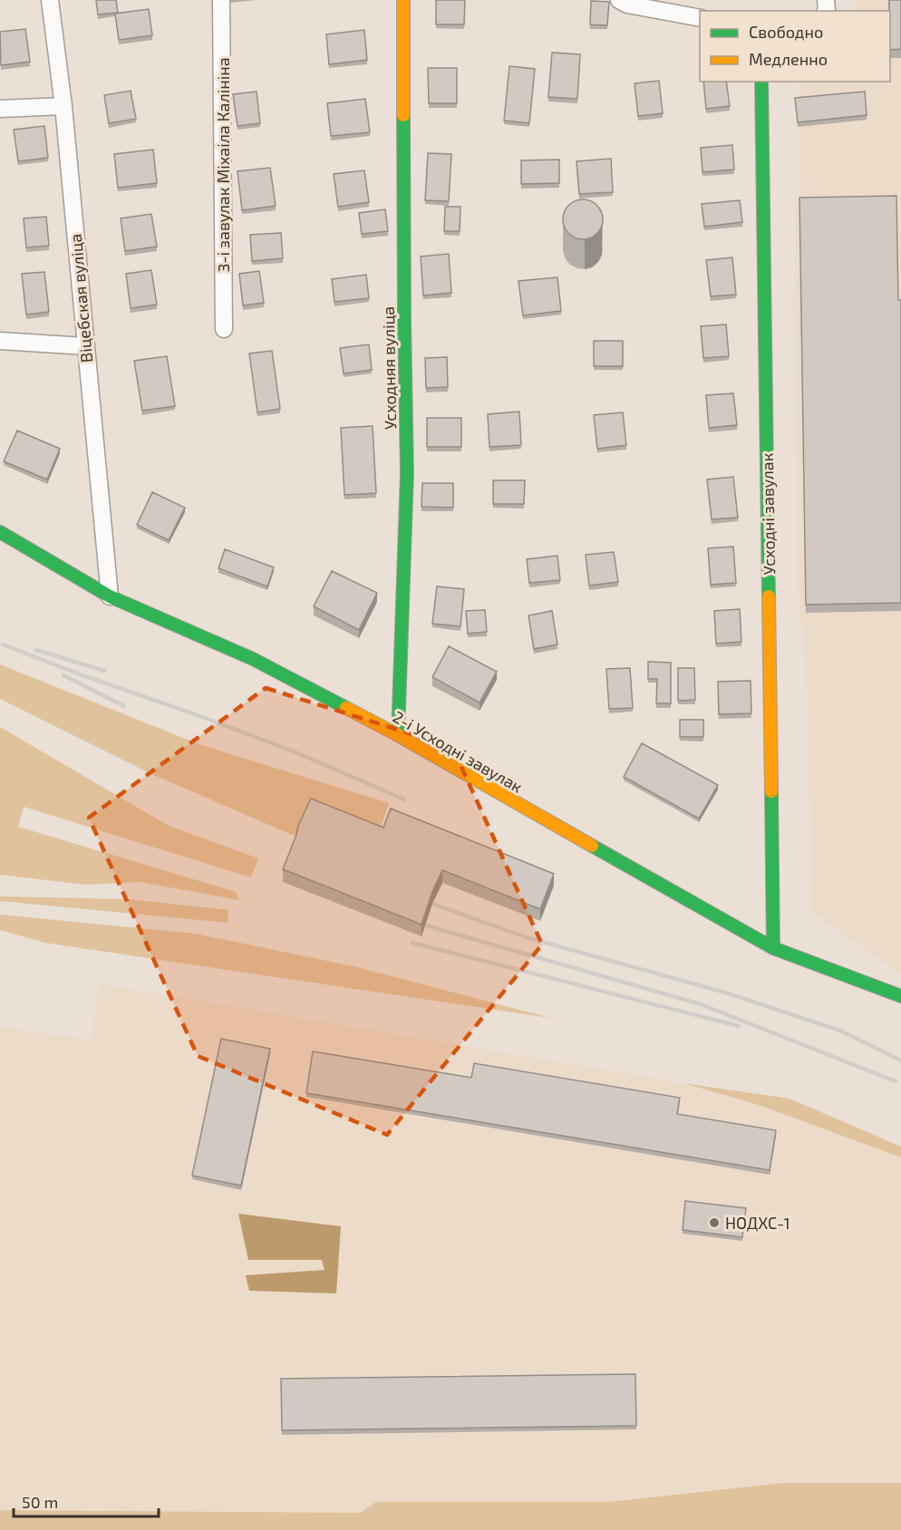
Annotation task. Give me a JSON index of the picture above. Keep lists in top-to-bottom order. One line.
{"streets":{"street":["3-і завулак Міхаіла Калініна","Віцебская вуліца","Усходняя вуліца","Усходні завулак","2-і Усходні завулак"]},"crossings":[["Віцебская вуліца","2-і Усходні завулак"],["Усходняя вуліца","2-і Усходні завулак"],["Усходні завулак","2-і Усходні завулак"]],"places":["НОДХС-1"],"legend":["Свободно","Медленно"],"scale_bar":"50 m"}
